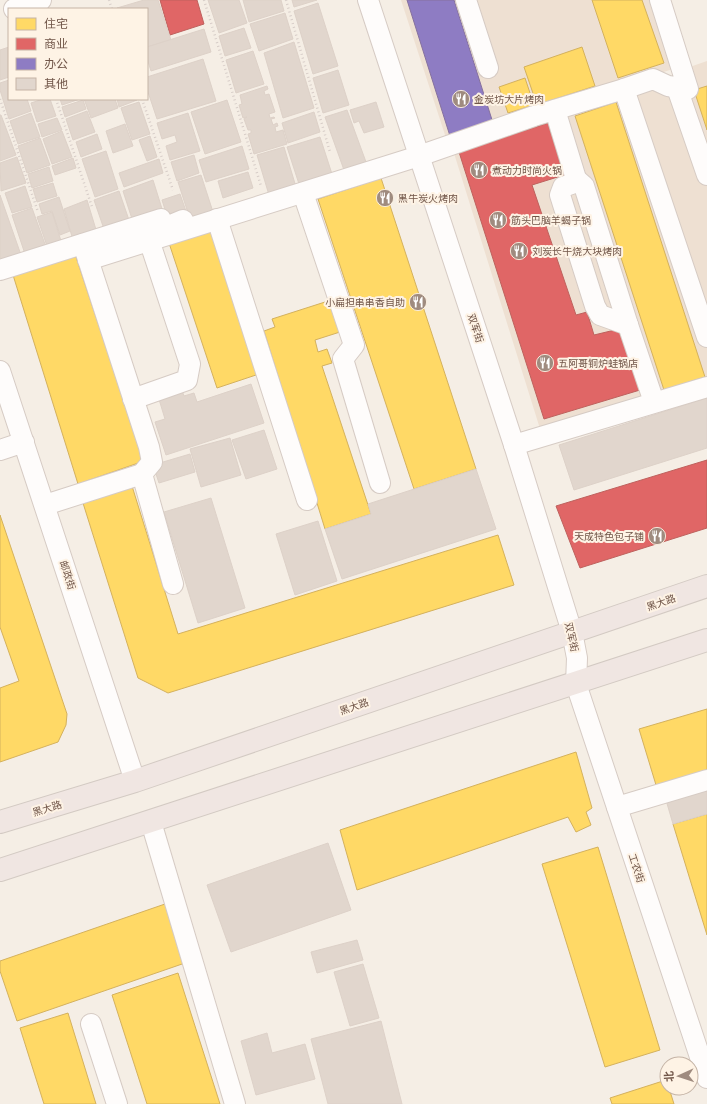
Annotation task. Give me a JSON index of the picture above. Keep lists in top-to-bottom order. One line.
{"streets":{"highway":["黑大路"],"street":["双军街","邮政街","工农街"]},"crossings":[["双军街","黑大路"],["双军街","工农街"],["邮政街","黑大路"]],"places":{"restaurant":["金炭坊大片烤肉","煮动力时尚火锅","黑牛炭火烤肉","筋头巴脑羊蝎子锅","刘炭长牛烧大块烤肉","小扁担串串香自助","五阿哥铜炉蛙锅店","天成特色包子铺"]},"legend":["住宅","商业","办公","其他"],"north":"left"}
